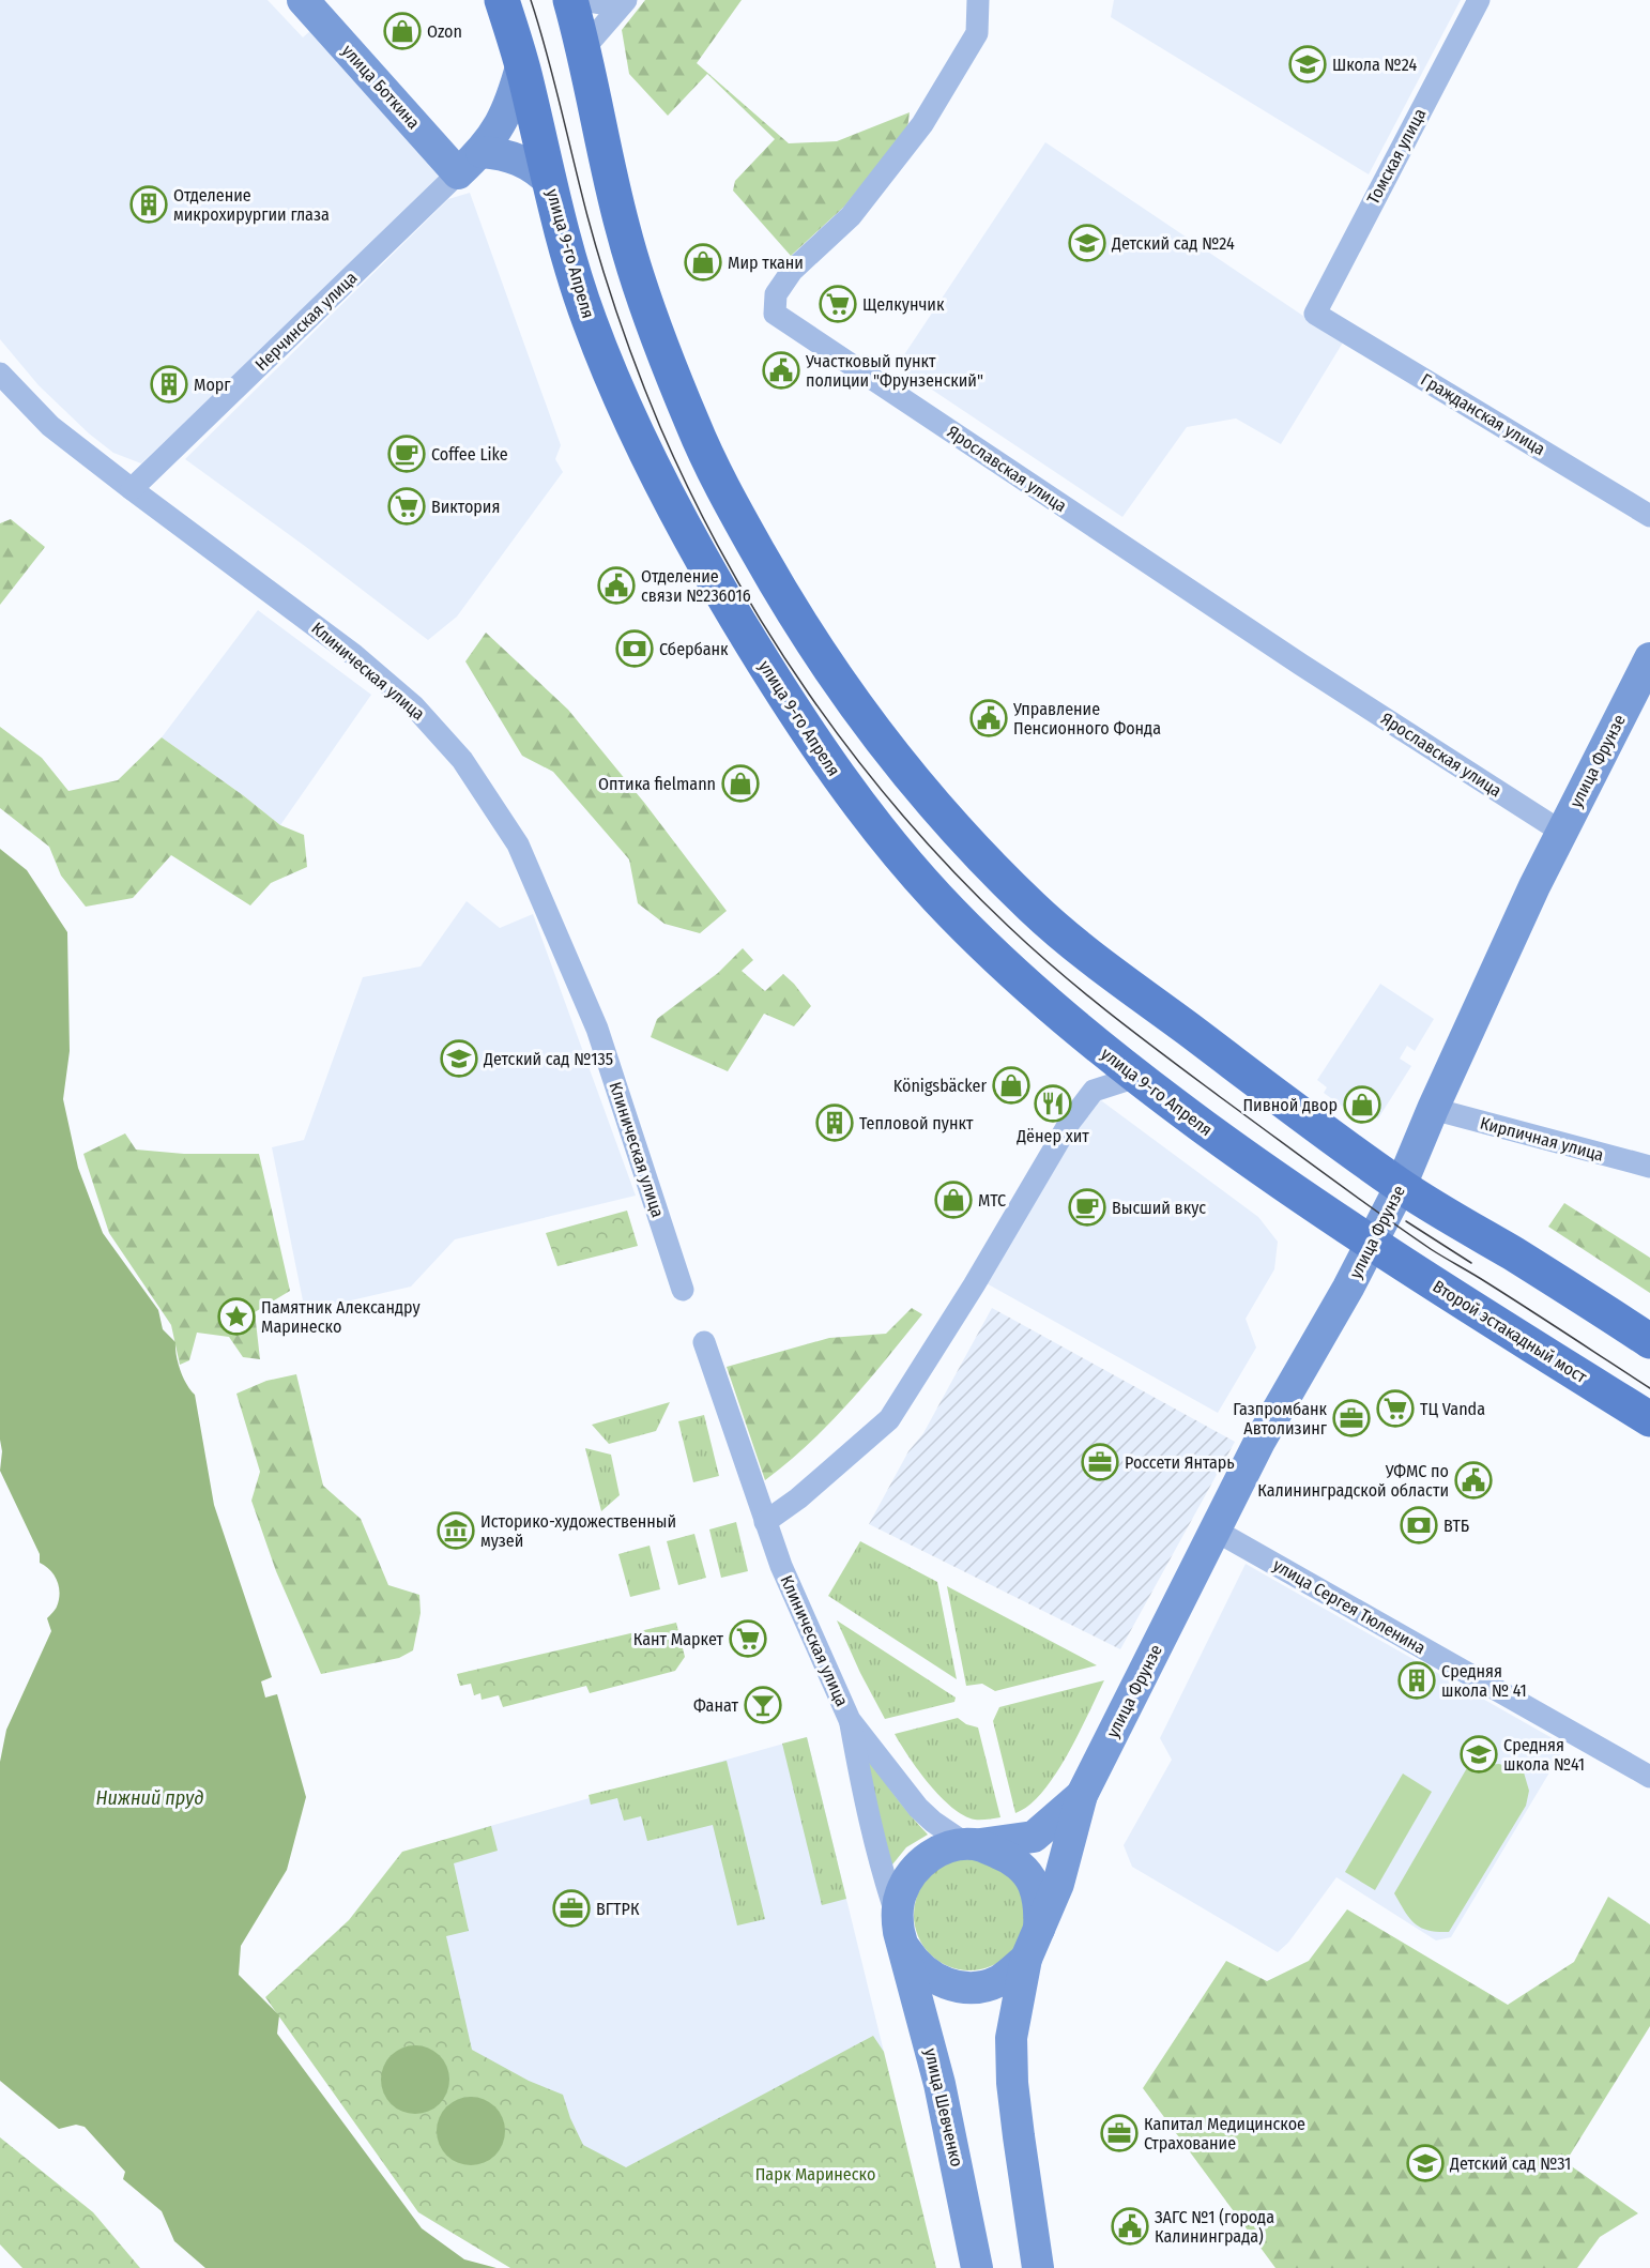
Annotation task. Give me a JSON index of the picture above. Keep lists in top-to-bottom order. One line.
{"streets":{"main road":["улица Боткина","улица 9-го Апреля","Нерчинская улица","улица Фрунзе","Второй эстакадный мост","улица Шевченко"],"street":["Томская улица","Гражданская улица","Ярославская улица","Клиническая улица","Кирпичная улица","улица Сергея Тюленина"]},"crossings":[["улица Боткина","Нерчинская улица"],["Томская улица","Гражданская улица"],["улица 9-го Апреля","Нерчинская улица"],["улица 9-го Апреля","улица Фрунзе"],["улица 9-го Апреля","Второй эстакадный мост"],["Нерчинская улица","Клиническая улица"],["Ярославская улица","улица Фрунзе"],["Клиническая улица","улица Фрунзе"],["Клиническая улица","улица Шевченко"],["улица Фрунзе","Кирпичная улица"],["улица Фрунзе","Второй эстакадный мост"],["улица Фрунзе","улица Сергея Тюленина"],["улица Фрунзе","улица Шевченко"]],"water":["Нижний пруд"],"parks":["Парк Маринеско"],"places":{"shop":["Ozon","Мир ткани","Оптика fielmann","Königsbäcker","Пивной двор","МТС"],"school or university":["Школа №24","Детский сад №24","Детский сад №135","Средняя школа №41","Детский сад №31"],"building":["Отделение микрохирургии глаза","Морг","Тепловой пункт","Средняя школа № 41"],"supermarket":["Щелкунчик","Виктория","ТЦ Vanda","Кант Маркет"],"public building":["Участковый пункт полиции \"Фрунзенский\"","Отделение связи №236016","Управление Пенсионного Фонда","УФМС по Калининградской области","ЗАГС №1 (города Калининграда)"],"cafe":["Coffee Like","Высший вкус"],"bank":["Сбербанк","ВТБ"],"restaurant":["Дёнер хит"],"place":["Памятник Александру Маринеско"],"office":["Газпромбанк Автолизинг","Россети Янтарь","ВГТРК","Капитал Медицинское Страхование"],"museum":["Историко-художественный музей"],"bar":["Фанат"]}}
